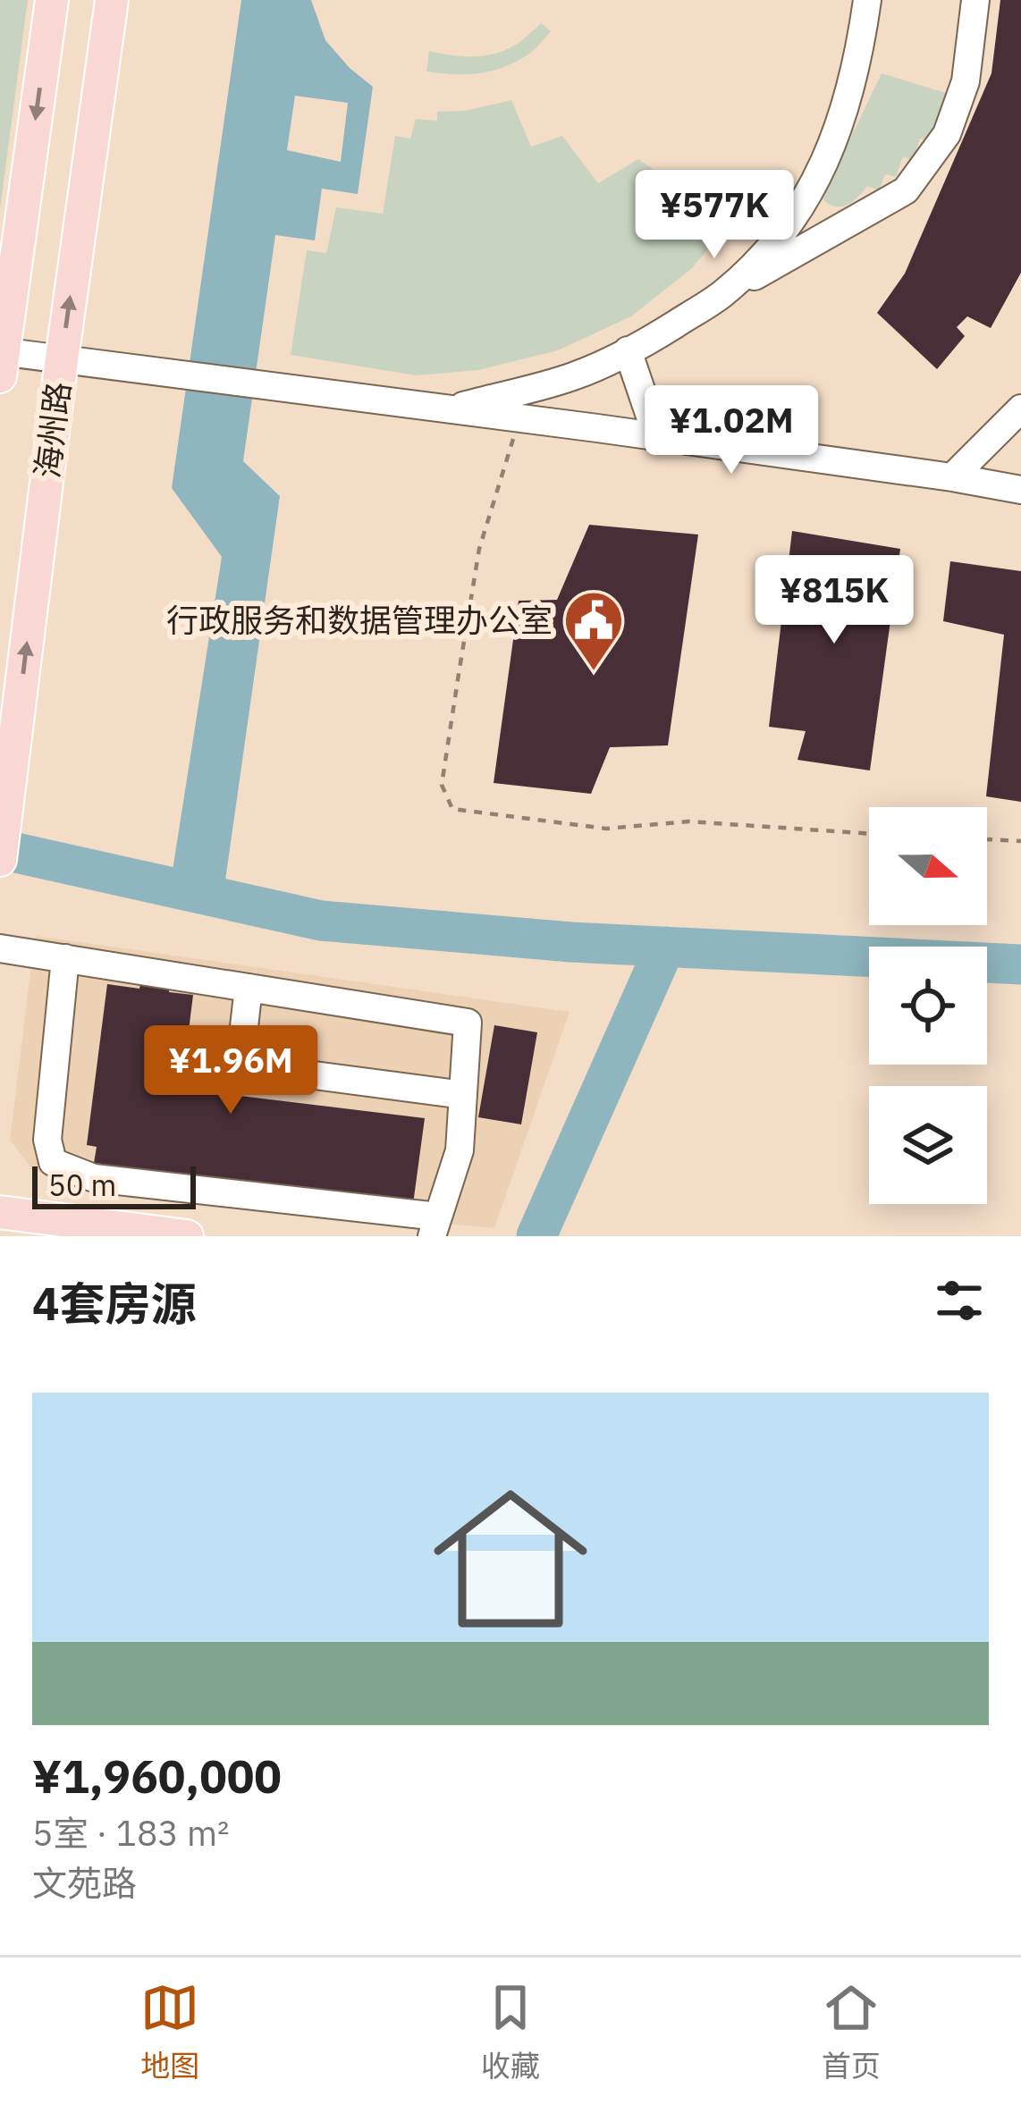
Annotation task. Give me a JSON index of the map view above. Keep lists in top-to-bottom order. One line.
{"streets":{"main road":["海州路"]},"places":{"public building":["行政服务和数据管理办公室"]},"scale_bar":"50 m","north":"right","page":{"price":["¥577K","¥1.02M","¥815K","¥1.96M"],"scale":"50 m","heading":"4套房源","list":[{"name":"¥1,960,000","note":"5室 · 183 m² · 文苑路"}],"tabs":["地图","收藏","首页"]}}
